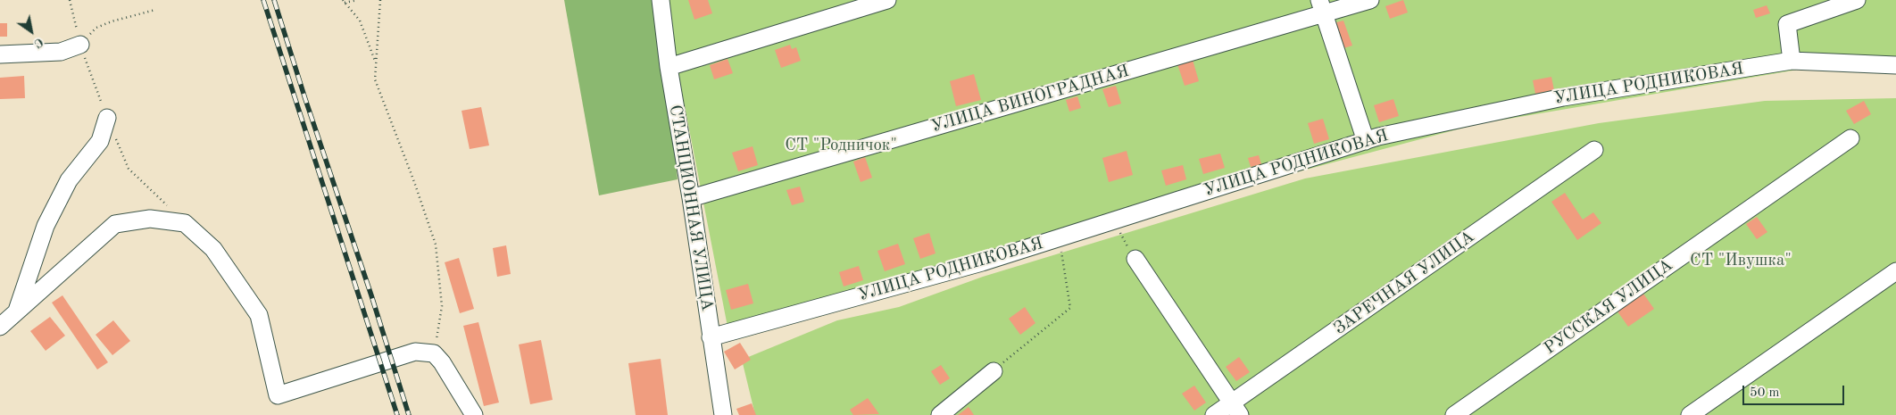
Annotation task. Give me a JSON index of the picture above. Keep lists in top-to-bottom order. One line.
{"streets":{"street":["УЛИЦА РОДНИКОВАЯ","УЛИЦА ВИНОГРАДНАЯ","СТАНЦИОННАЯ УЛИЦА","ЗАРЕЧНАЯ УЛИЦА","РУССКАЯ УЛИЦА"]},"crossings":[["УЛИЦА РОДНИКОВАЯ","СТАНЦИОННАЯ УЛИЦА"],["УЛИЦА ВИНОГРАДНАЯ","СТАНЦИОННАЯ УЛИЦА"]],"parks":["СТ \"Родничок\"","СТ \"Ивушка\""],"scale_bar":"50 m","north":"bottom right"}
